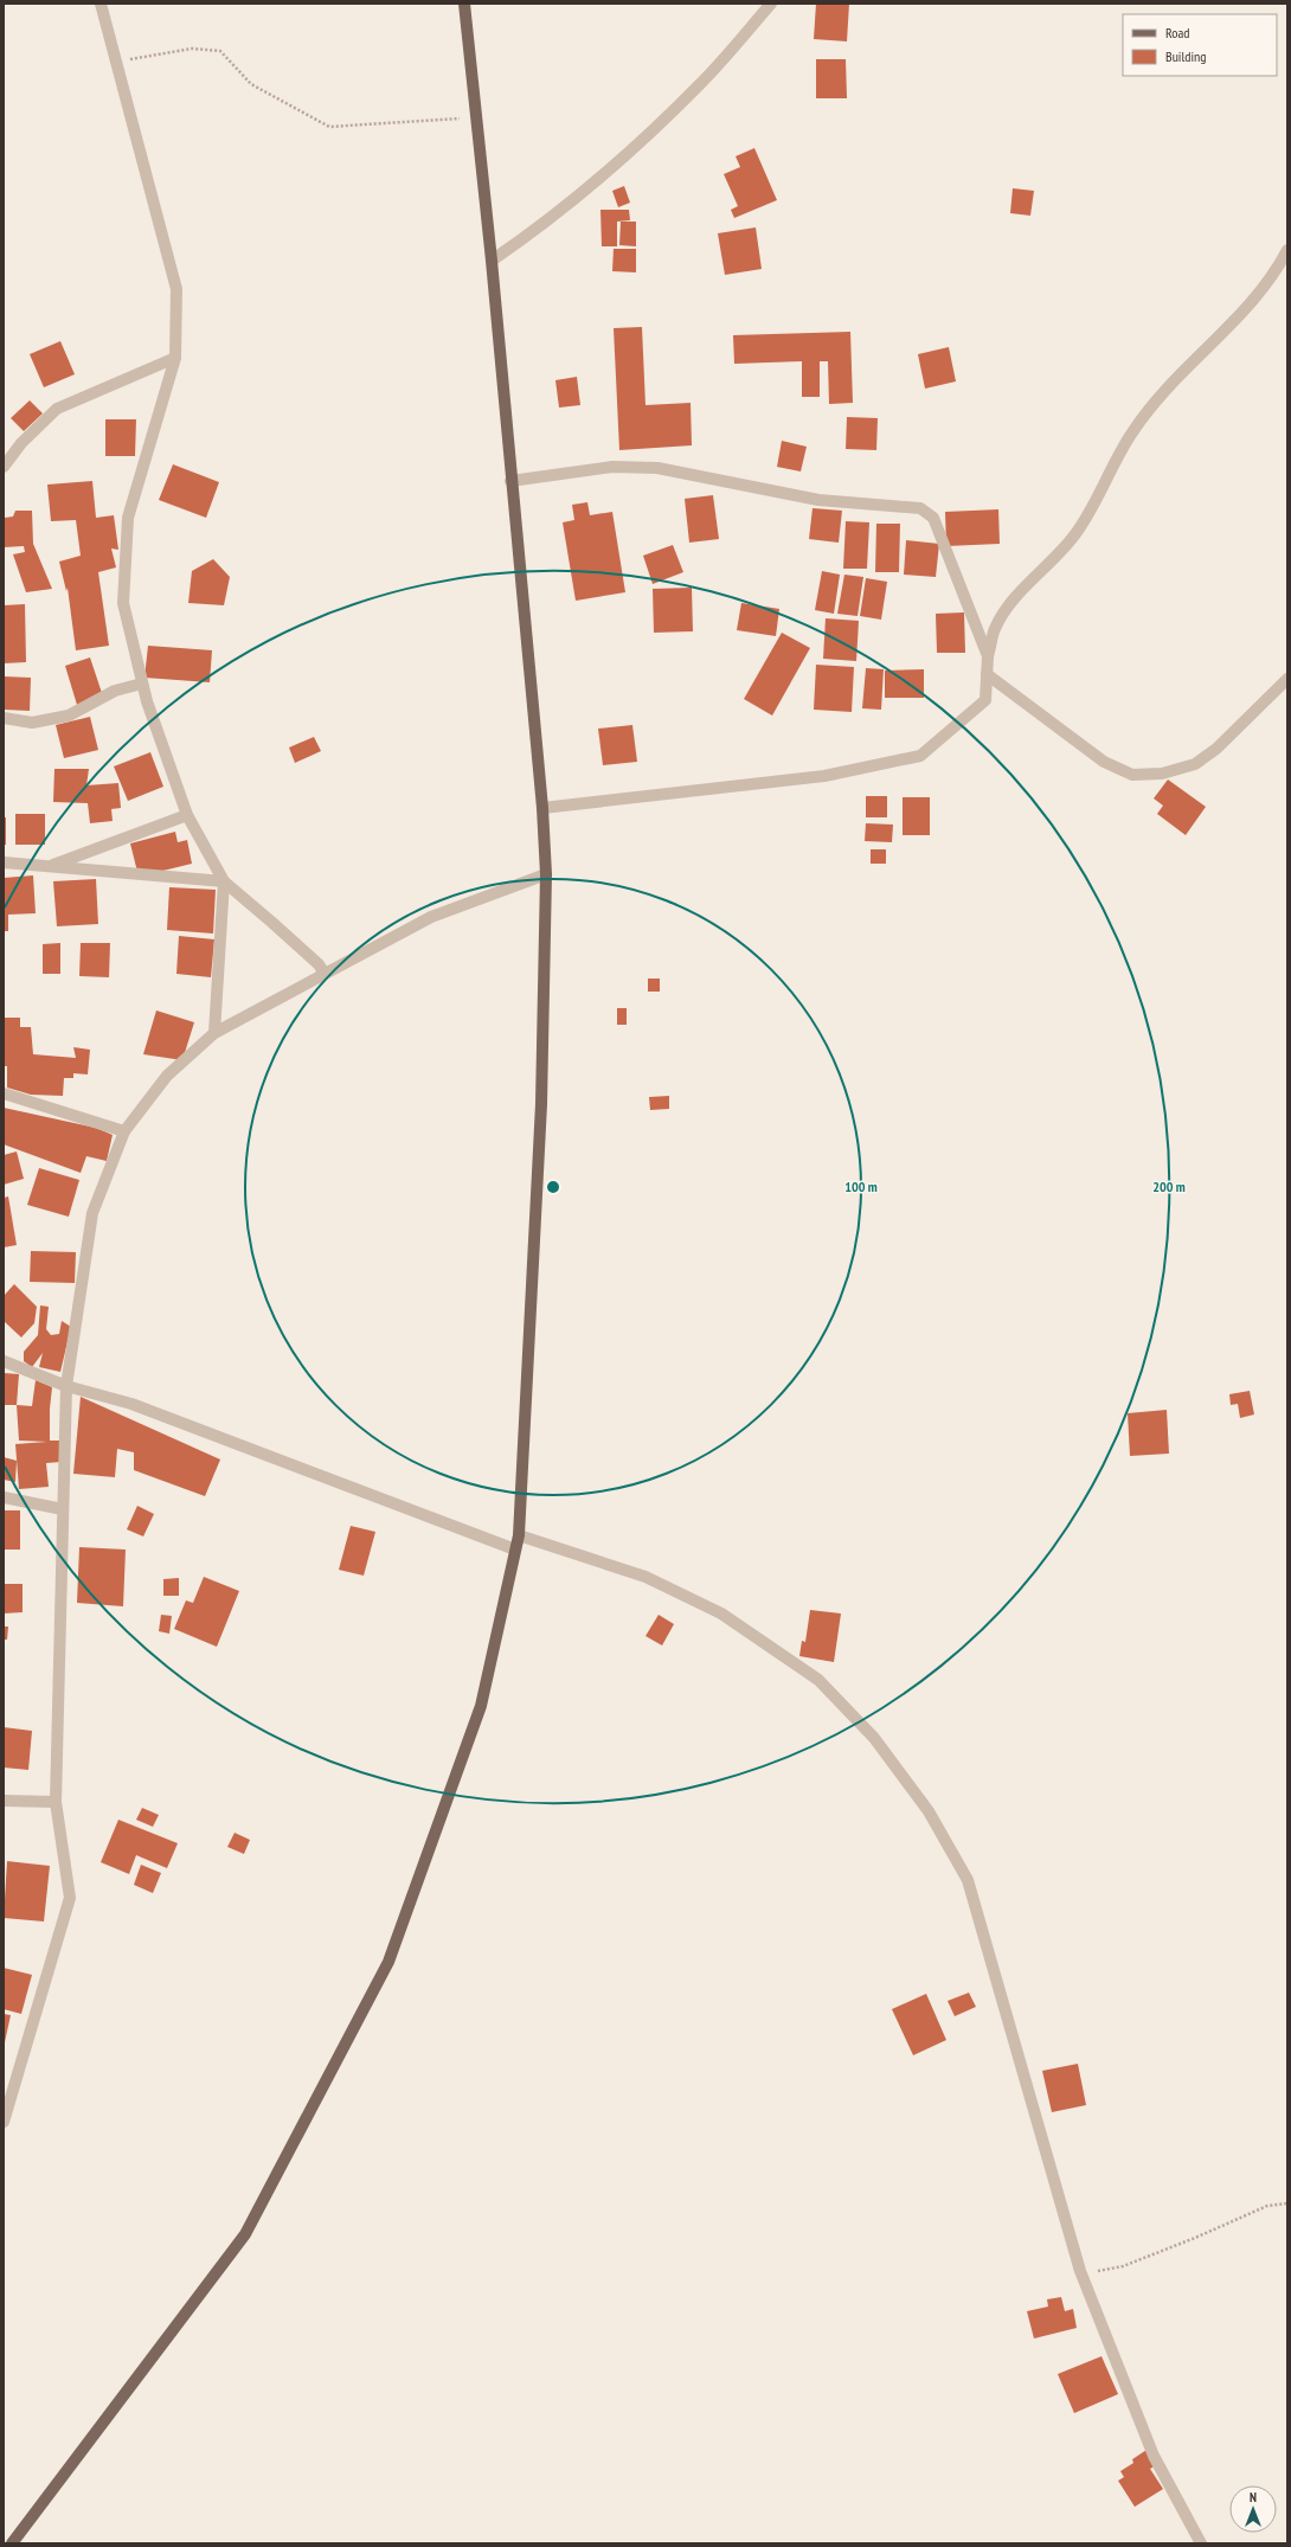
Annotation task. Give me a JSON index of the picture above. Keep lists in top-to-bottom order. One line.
{"legend":["Road","Building"],"north":"top","rings":["100 m","200 m"]}
